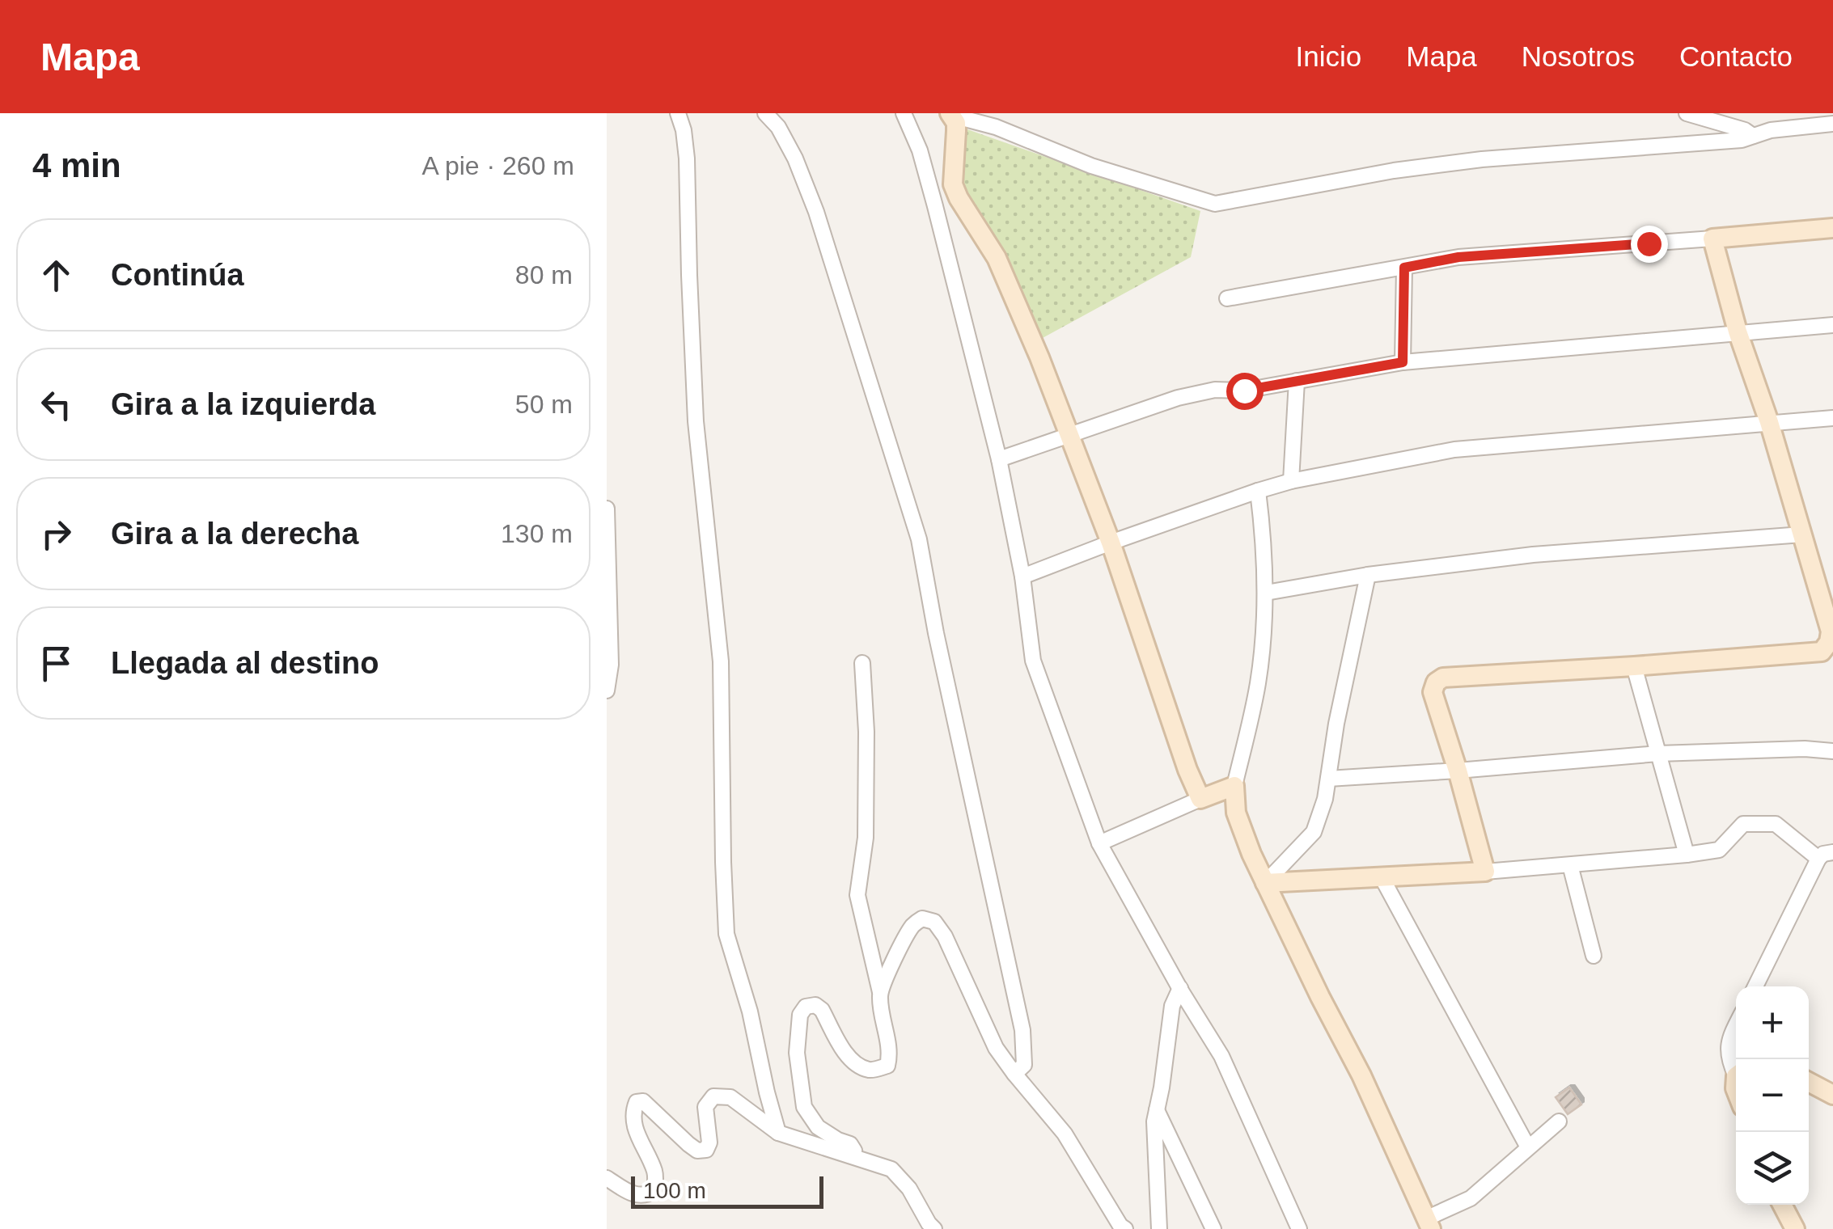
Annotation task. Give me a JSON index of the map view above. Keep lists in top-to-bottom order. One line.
{"scale_bar":"100 m","page":{"header":"Mapa","nav":["Inicio","Mapa","Nosotros","Contacto"],"heading":["4 min","A pie · 260 m"],"list":[["Continúa","80 m"],["Gira a la izquierda","50 m"],["Gira a la derecha","130 m"],"Llegada al destino"],"map_buttons":["+","−"],"scale":"100 m"}}
